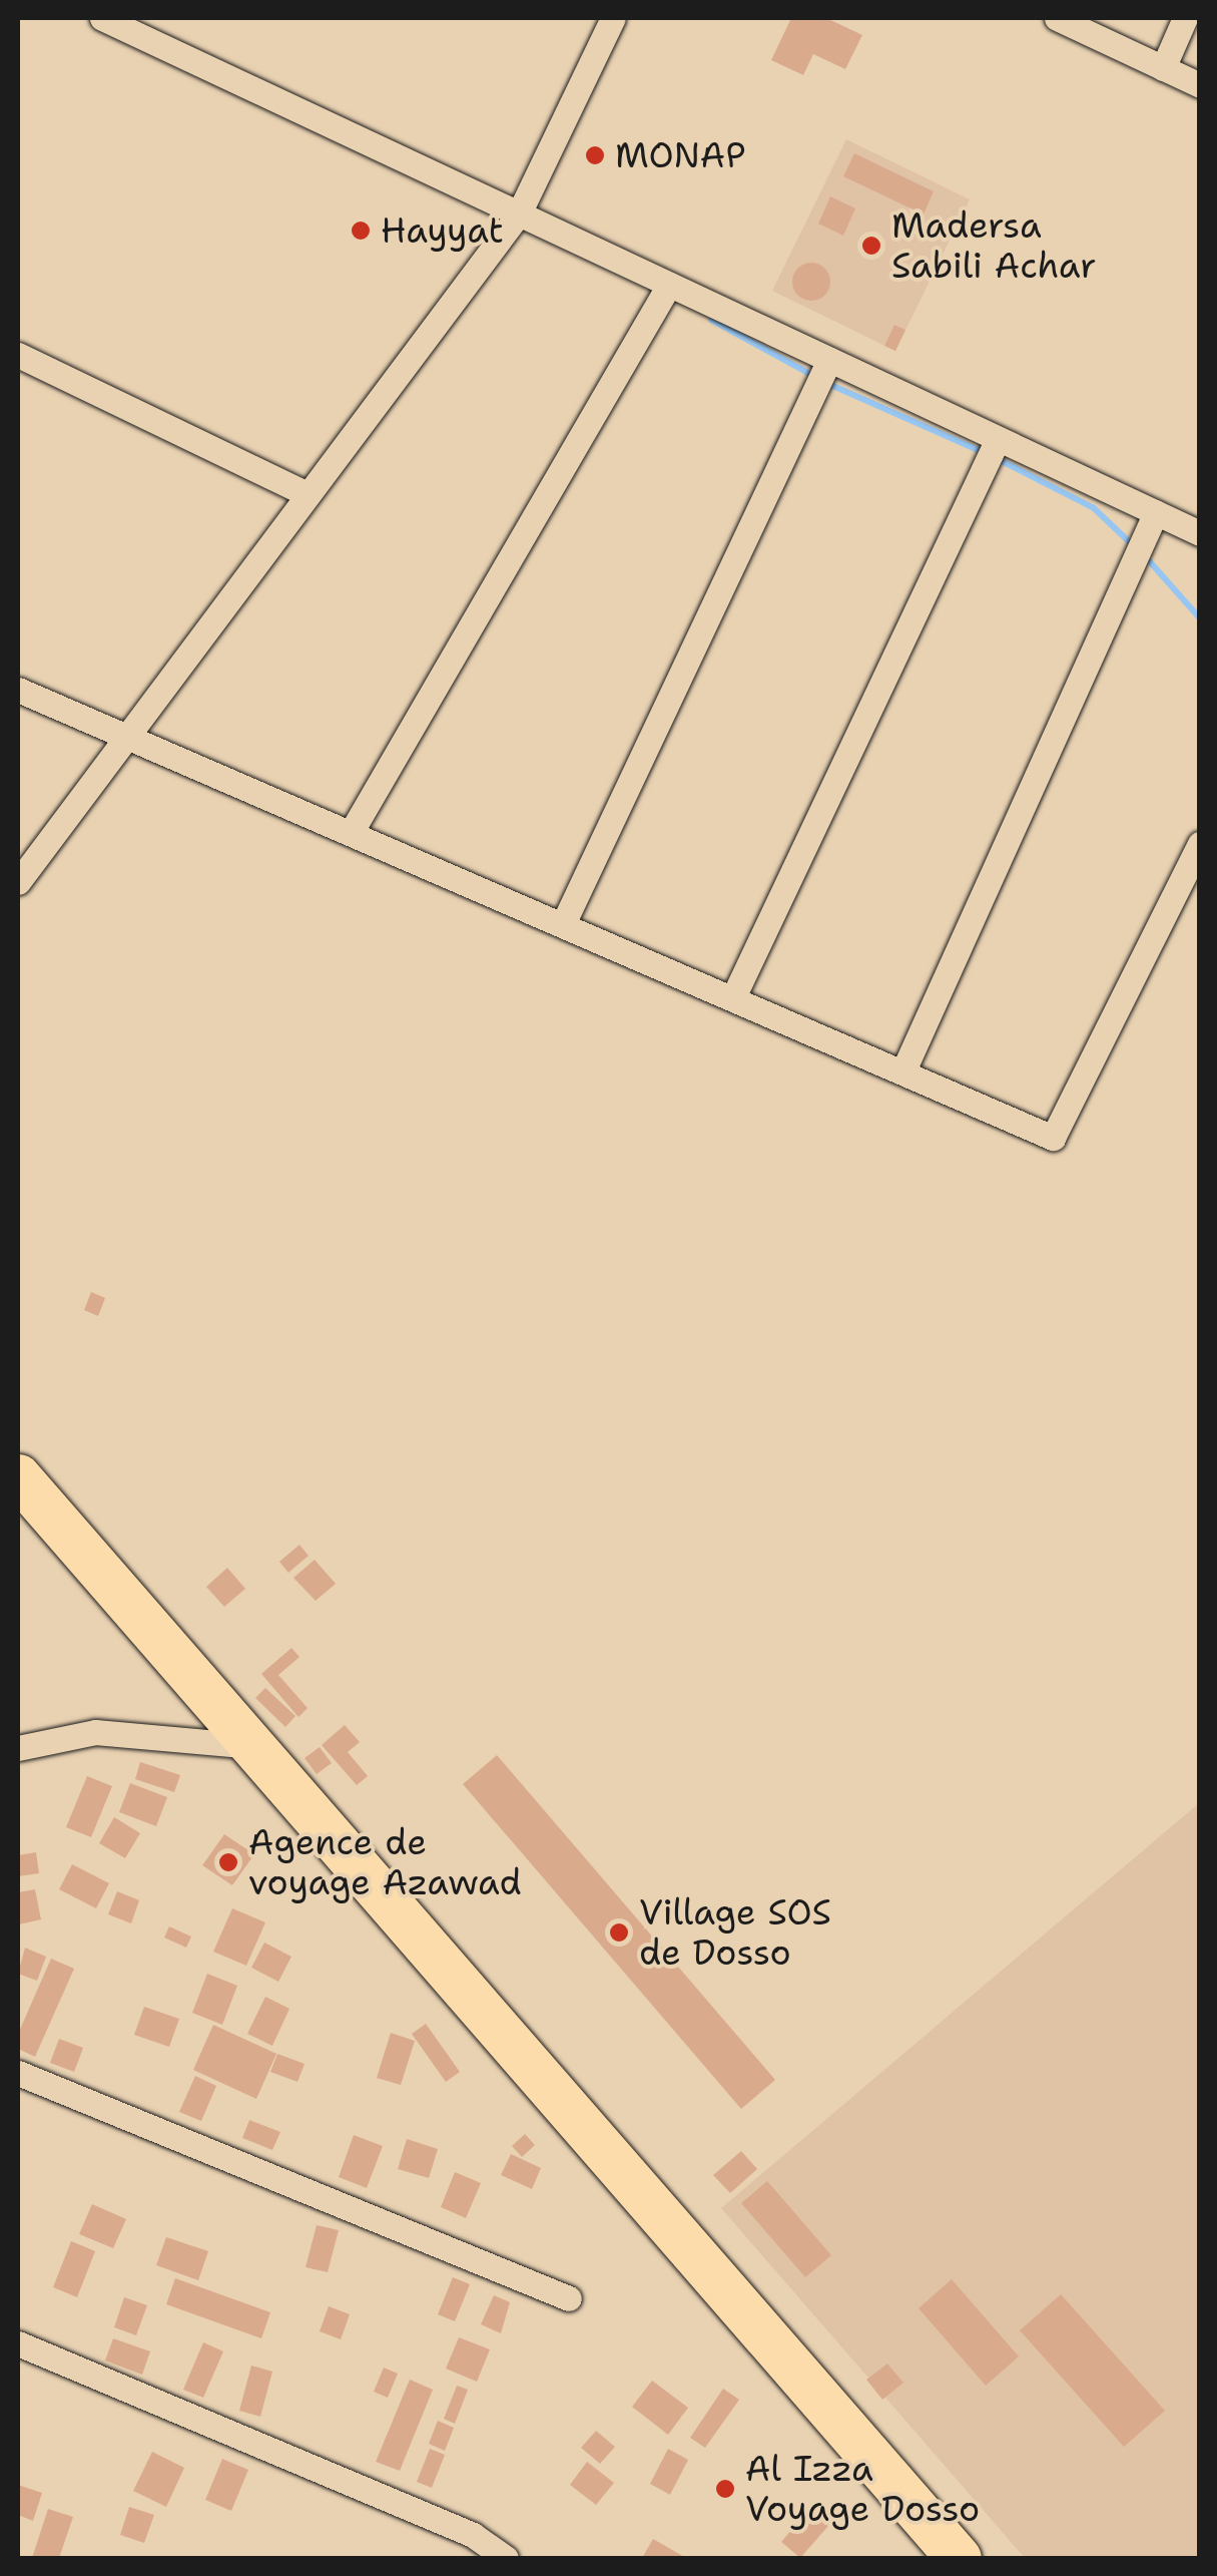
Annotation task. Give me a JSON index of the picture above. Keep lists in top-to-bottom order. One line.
{"places":["MONAP","Hayyat","Madersa Sabili Achar","Agence de voyage Azawad","Village SOS de Dosso","Al Izza Voyage Dosso"]}
